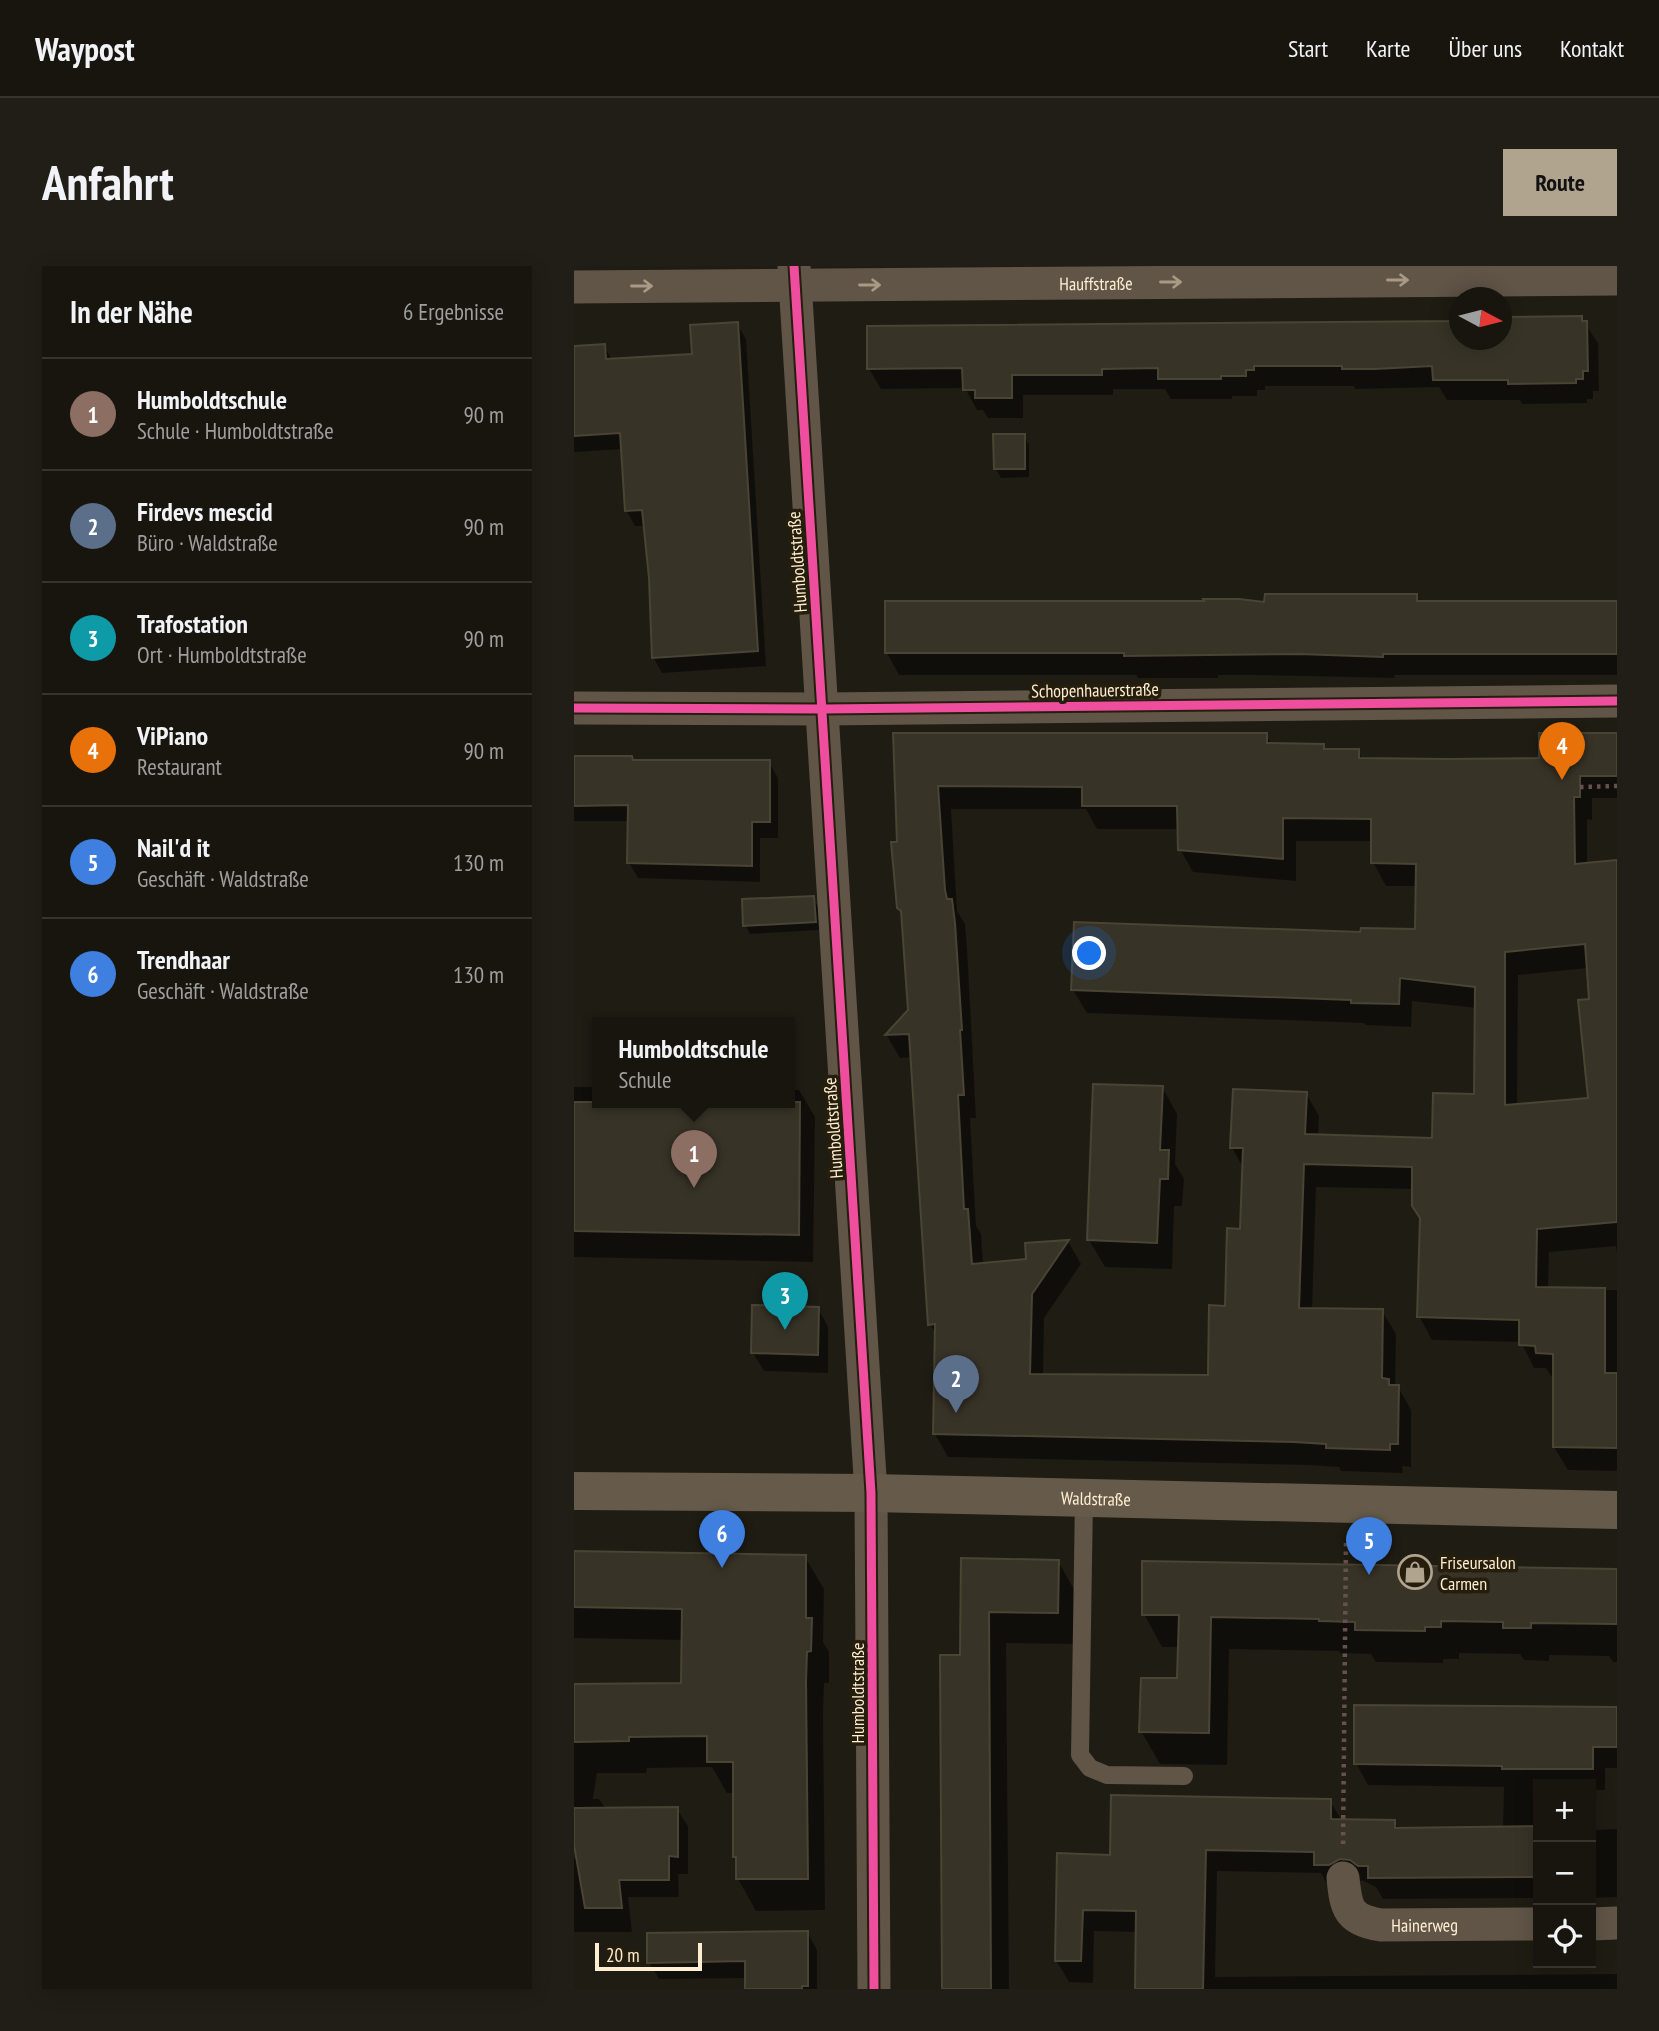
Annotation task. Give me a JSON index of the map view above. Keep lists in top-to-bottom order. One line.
{"streets":{"main road":["Waldstraße"],"street":["Hauffstraße","Humboldtstraße","Schopenhauerstraße","Hainerweg"]},"crossings":[["Hauffstraße","Humboldtstraße"],["Humboldtstraße","Schopenhauerstraße"],["Humboldtstraße","Waldstraße"]],"one_way":["Hauffstraße"],"places":{"shop":["Friseursalon Carmen"]},"scale_bar":"20 m","north":"right","page":{"header":"Waypost","nav":["Start","Karte","Über uns","Kontakt"],"buttons":"Route","title":"Anfahrt","heading":["In der Nähe","6 Ergebnisse"],"list":[{"mark":"1","name":"Humboldtschule","note":"Schule · Humboldtstraße","value":"90 m"},{"mark":"2","name":"Firdevs mescid","note":"Büro · Waldstraße","value":"90 m"},{"mark":"3","name":"Trafostation","note":"Ort · Humboldtstraße","value":"90 m"},{"mark":"4","name":"ViPiano","note":"Restaurant","value":"90 m"},{"mark":"5","name":"Nail'd it","note":"Geschäft · Waldstraße","value":"130 m"},{"mark":"6","name":"Trendhaar","note":"Geschäft · Waldstraße","value":"130 m"}],"pins":["4","1","3","2","6","5"],"popup":["Humboldtschule","Schule"],"map_buttons":["+","−"],"scale":"20 m"}}
